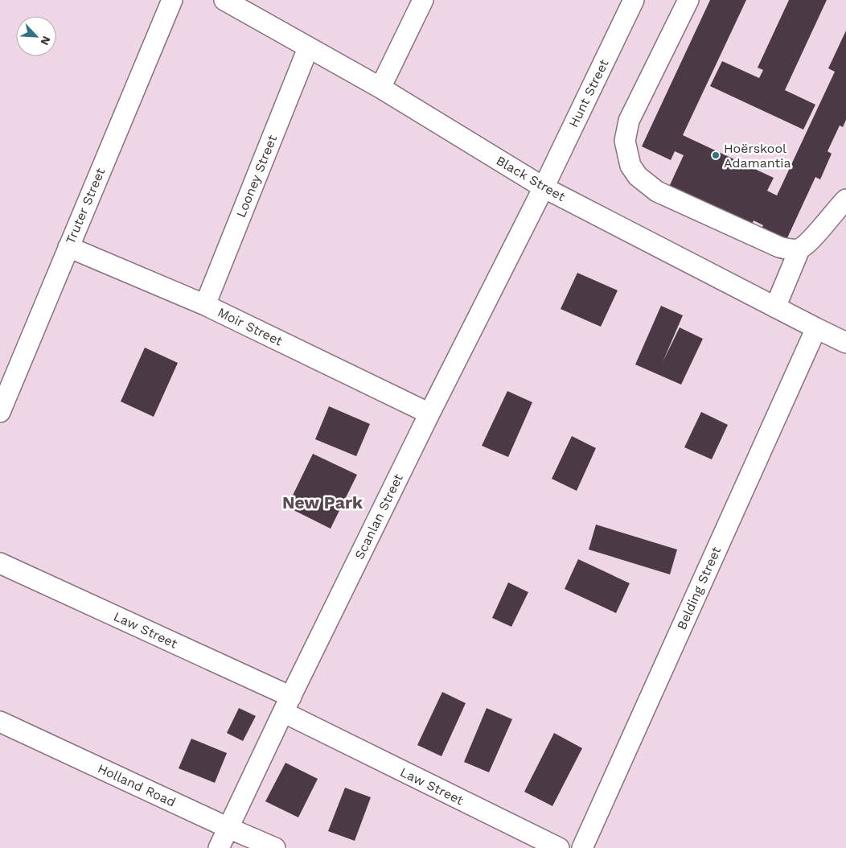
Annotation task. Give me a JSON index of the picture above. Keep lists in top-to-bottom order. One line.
{"streets":{"street":["Hunt Street","Looney Street","Black Street","Truter Street","Moir Street","Scanlan Street","Belding Street","Law Street","Holland Road"]},"crossings":[["Hunt Street","Black Street"],["Hunt Street","Scanlan Street"],["Looney Street","Black Street"],["Looney Street","Moir Street"],["Black Street","Scanlan Street"],["Black Street","Belding Street"],["Truter Street","Moir Street"],["Moir Street","Scanlan Street"],["Scanlan Street","Law Street"],["Scanlan Street","Holland Road"]],"districts":["New Park"],"places":["Hoërskool Adamantia"],"north":"bottom right"}
